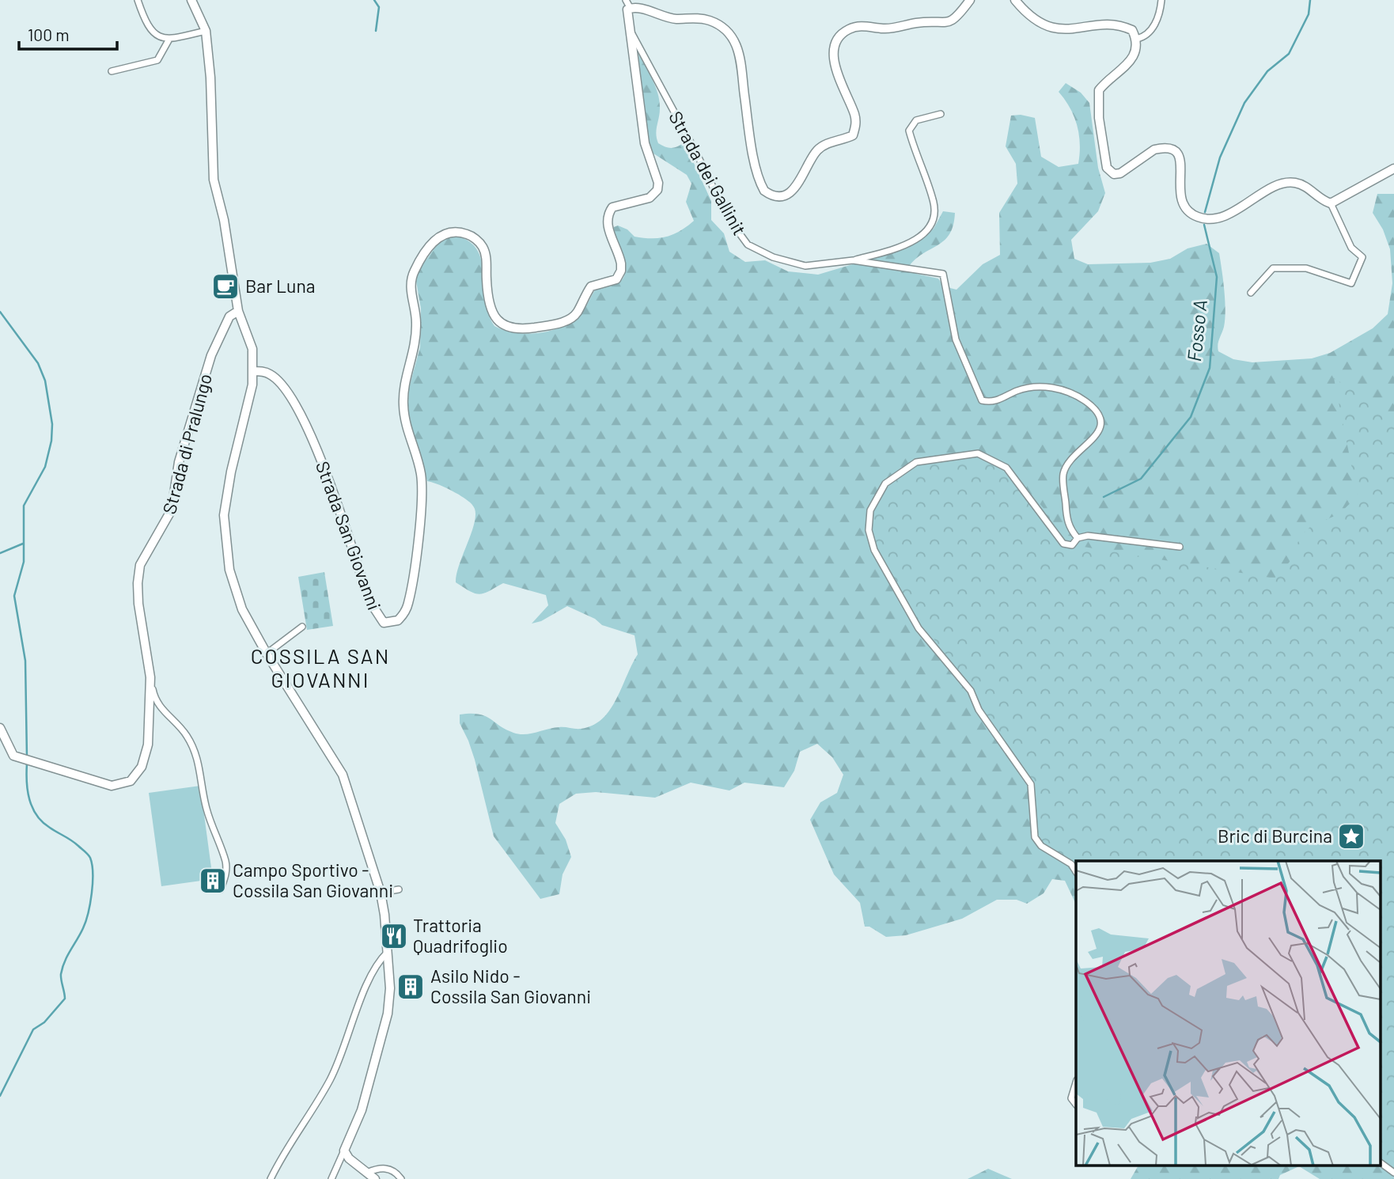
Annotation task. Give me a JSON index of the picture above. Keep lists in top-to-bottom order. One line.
{"streets":{"street":["Strada dei Gallinit","Strada di Pralungo","Strada San Giovanni"]},"crossings":[["Strada dei Gallinit","Strada San Giovanni"]],"districts":["COSSILA SAN GIOVANNI"],"water":["Fosso A"],"places":{"cafe":["Bar Luna"],"place":["Bric di Burcina"],"building":["Campo Sportivo - Cossila San Giovanni","Asilo Nido - Cossila San Giovanni"],"restaurant":["Trattoria Quadrifoglio"]},"scale_bar":"100 m"}
